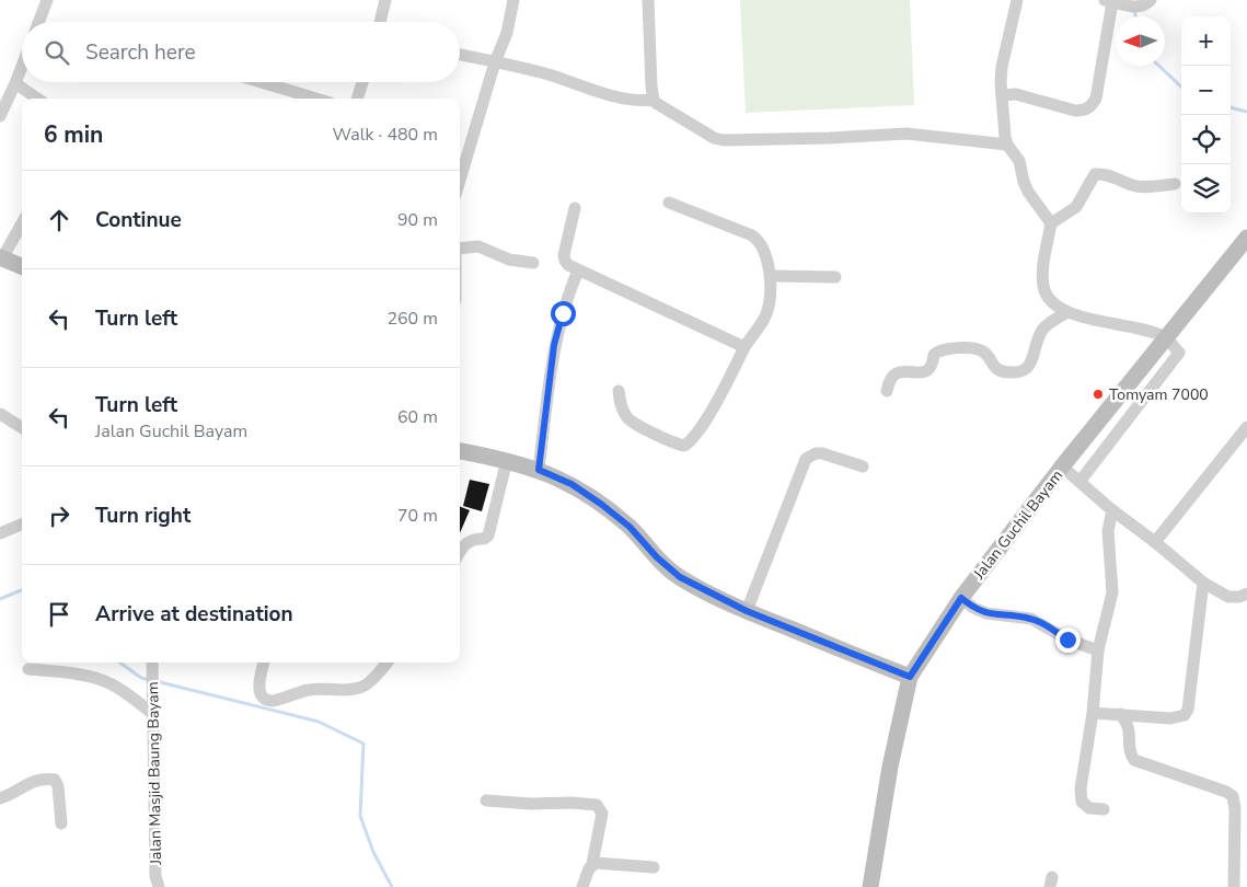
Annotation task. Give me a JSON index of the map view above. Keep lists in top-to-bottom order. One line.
{"streets":{"main road":["Jalan Guchil Bayam"],"street":["Jalan Masjid Baung Bayam"]},"places":["Tomyam 7000"],"north":"left","page":{"map_buttons":["+","−"],"search":"Search here","heading":["6 min","Walk · 480 m"],"list":[["Continue","90 m"],["Turn left","260 m"],["Turn left","Jalan Guchil Bayam","60 m"],["Turn right","70 m"],"Arrive at destination"]}}
